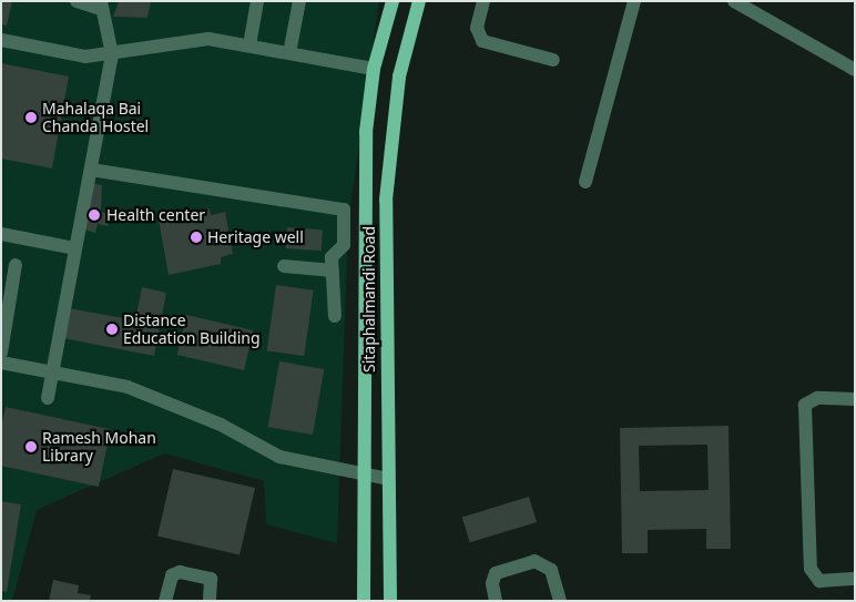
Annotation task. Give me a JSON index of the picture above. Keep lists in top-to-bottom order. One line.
{"streets":{"main road":["Sitaphalmandi Road"]},"places":["Mahalaqa Bai Chanda Hostel","Health center","Heritage well","Distance Education Building","Ramesh Mohan Library"]}
